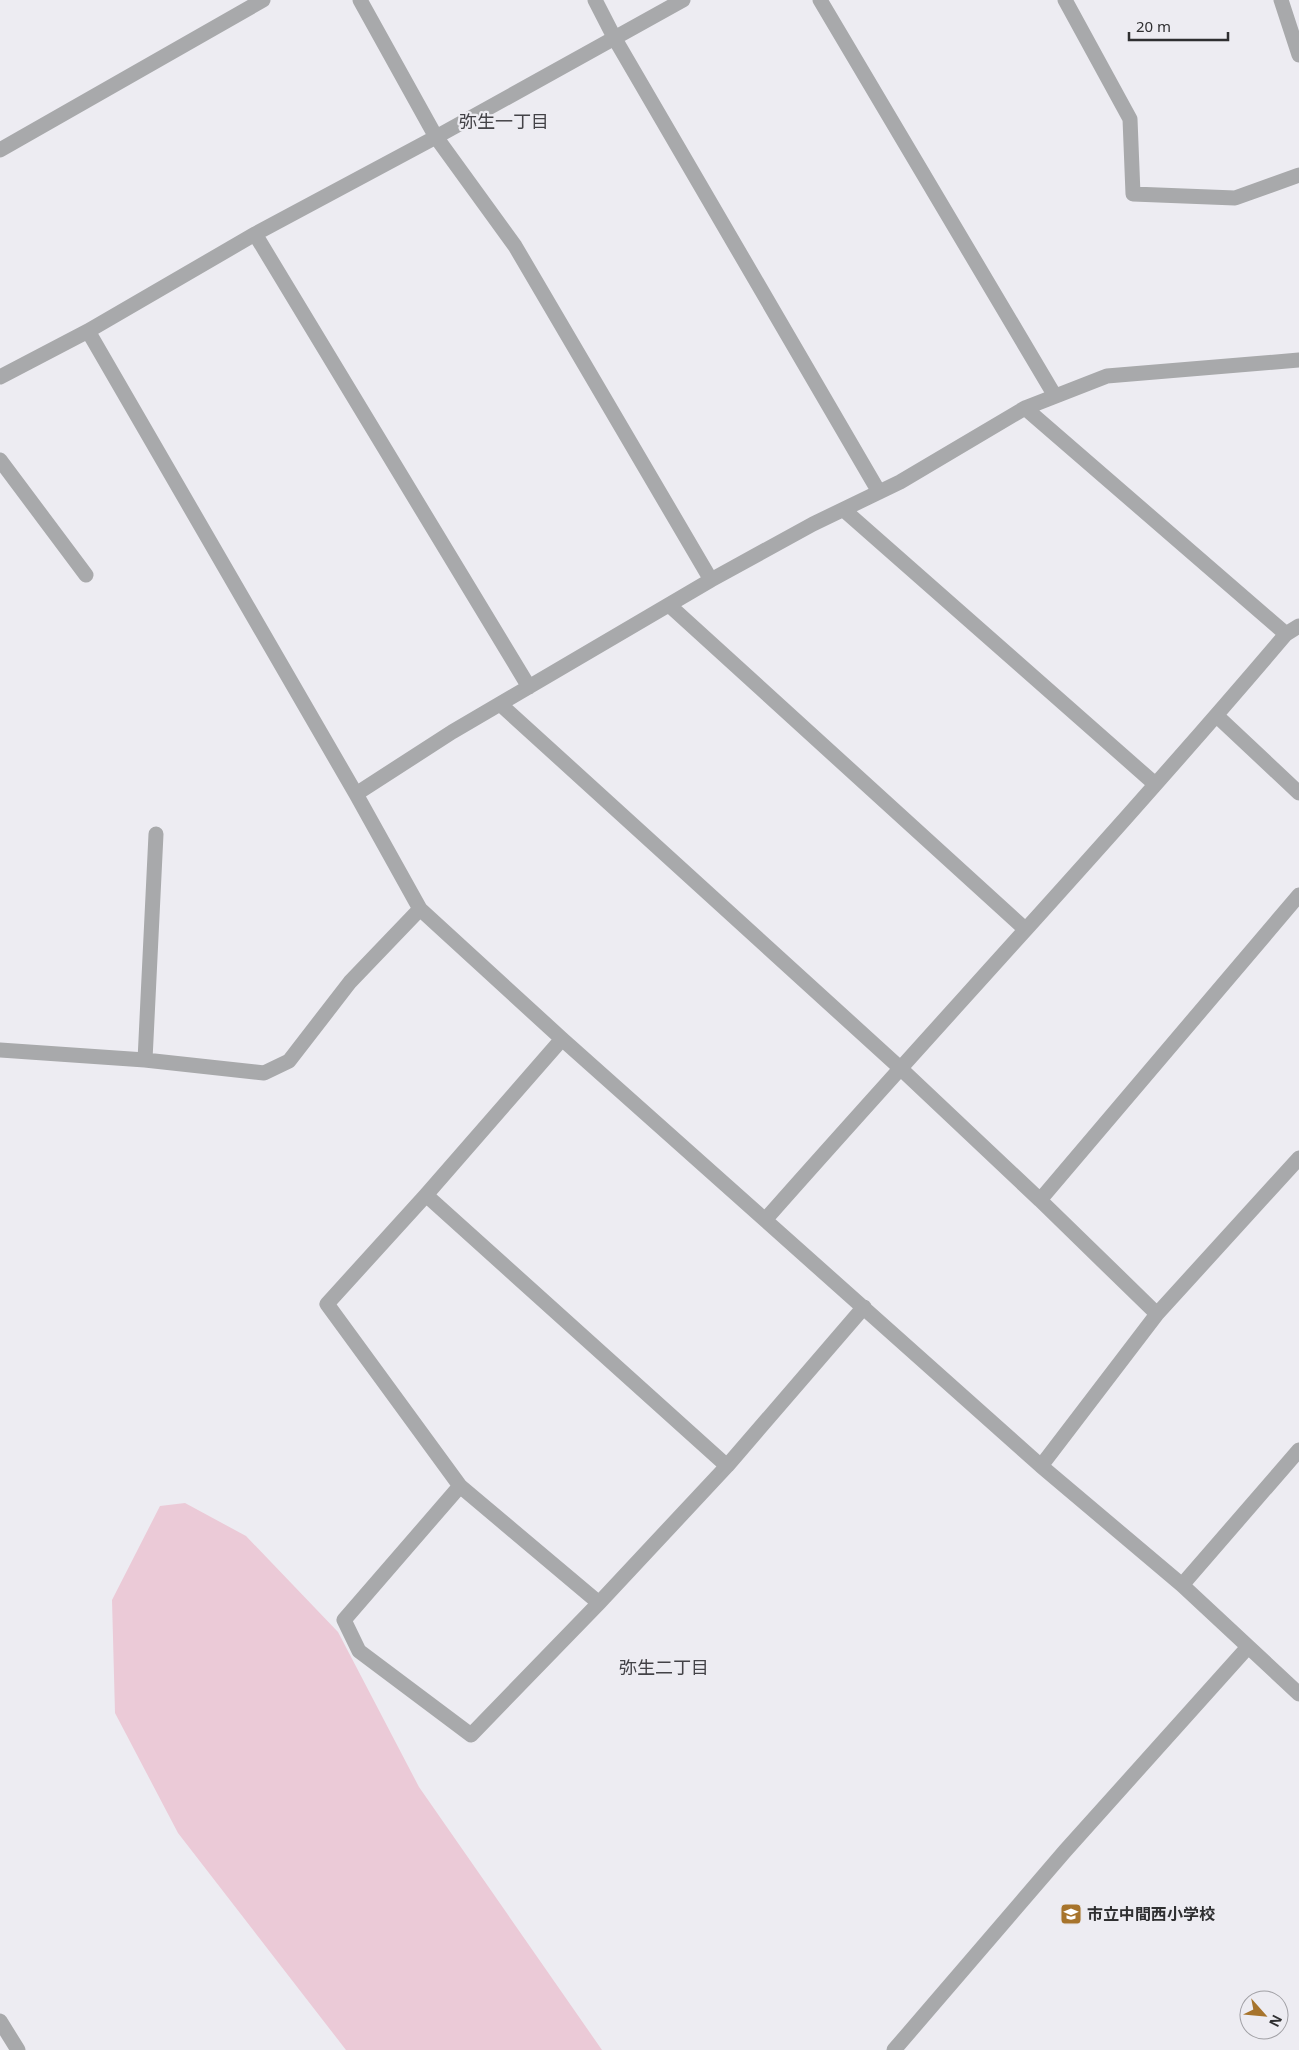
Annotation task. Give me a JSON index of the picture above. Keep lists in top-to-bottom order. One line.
{"districts":["弥生一丁目","弥生二丁目"],"places":{"school or university":["市立中間西小学校"]},"scale_bar":"20 m","north":"bottom right"}
